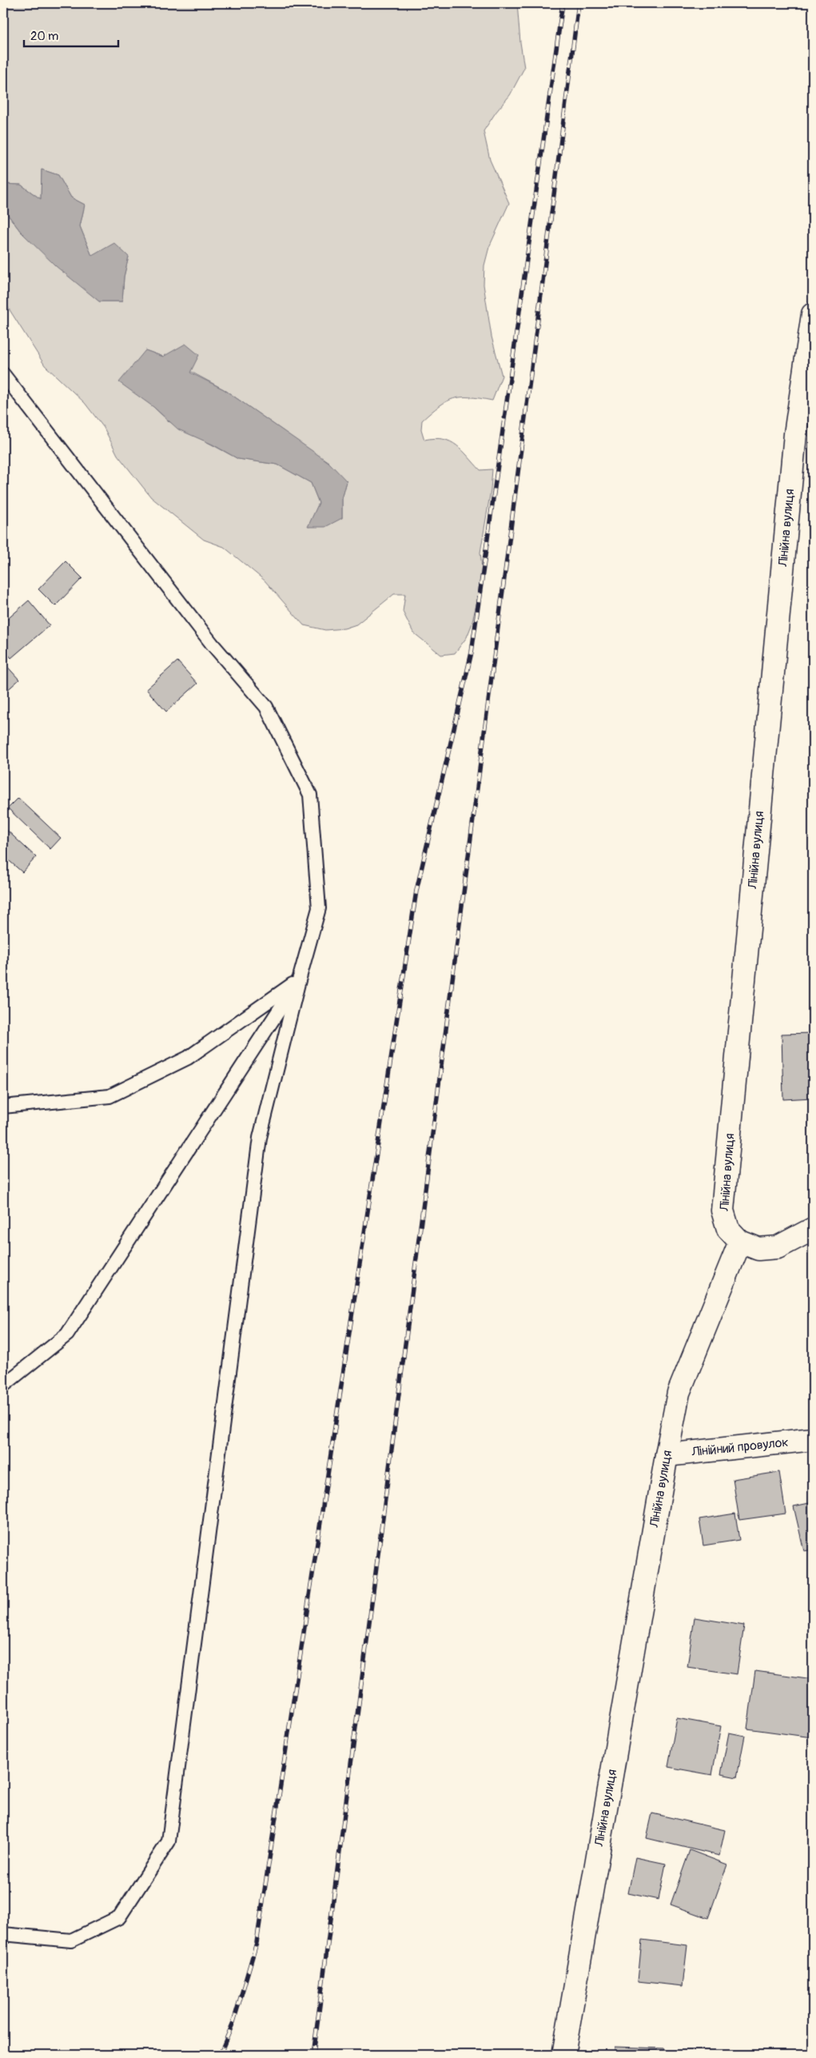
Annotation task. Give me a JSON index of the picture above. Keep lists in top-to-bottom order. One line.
{"streets":{"street":["Лінійна вулиця","Лінійний провулок"]},"crossings":[["Лінійна вулиця","Лінійний провулок"]],"scale_bar":"20 m"}
